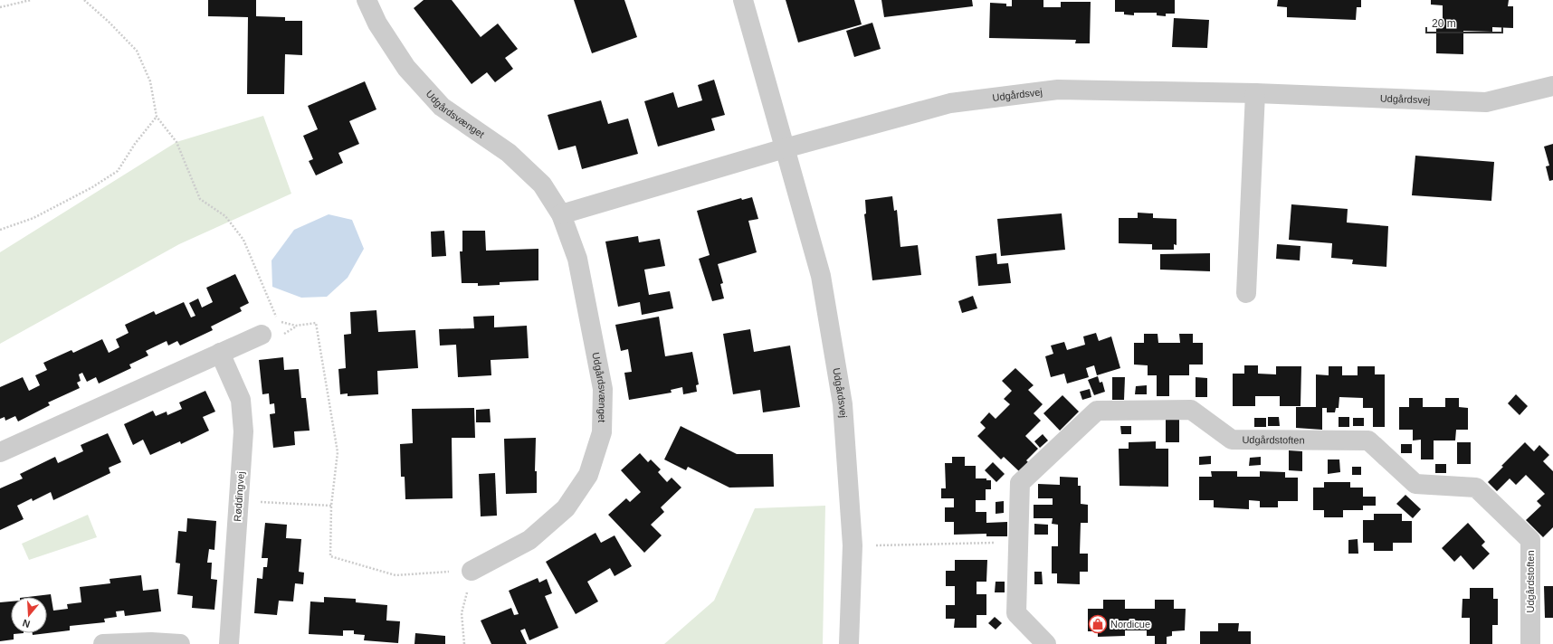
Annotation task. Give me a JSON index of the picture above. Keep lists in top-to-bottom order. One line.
{"streets":{"street":["Udgårdsvej","Udgårdsvænget","Udgårdstoften","Røddingvej"]},"places":{"shop":["Nordicue"]},"scale_bar":"20 m","north":"bottom"}
